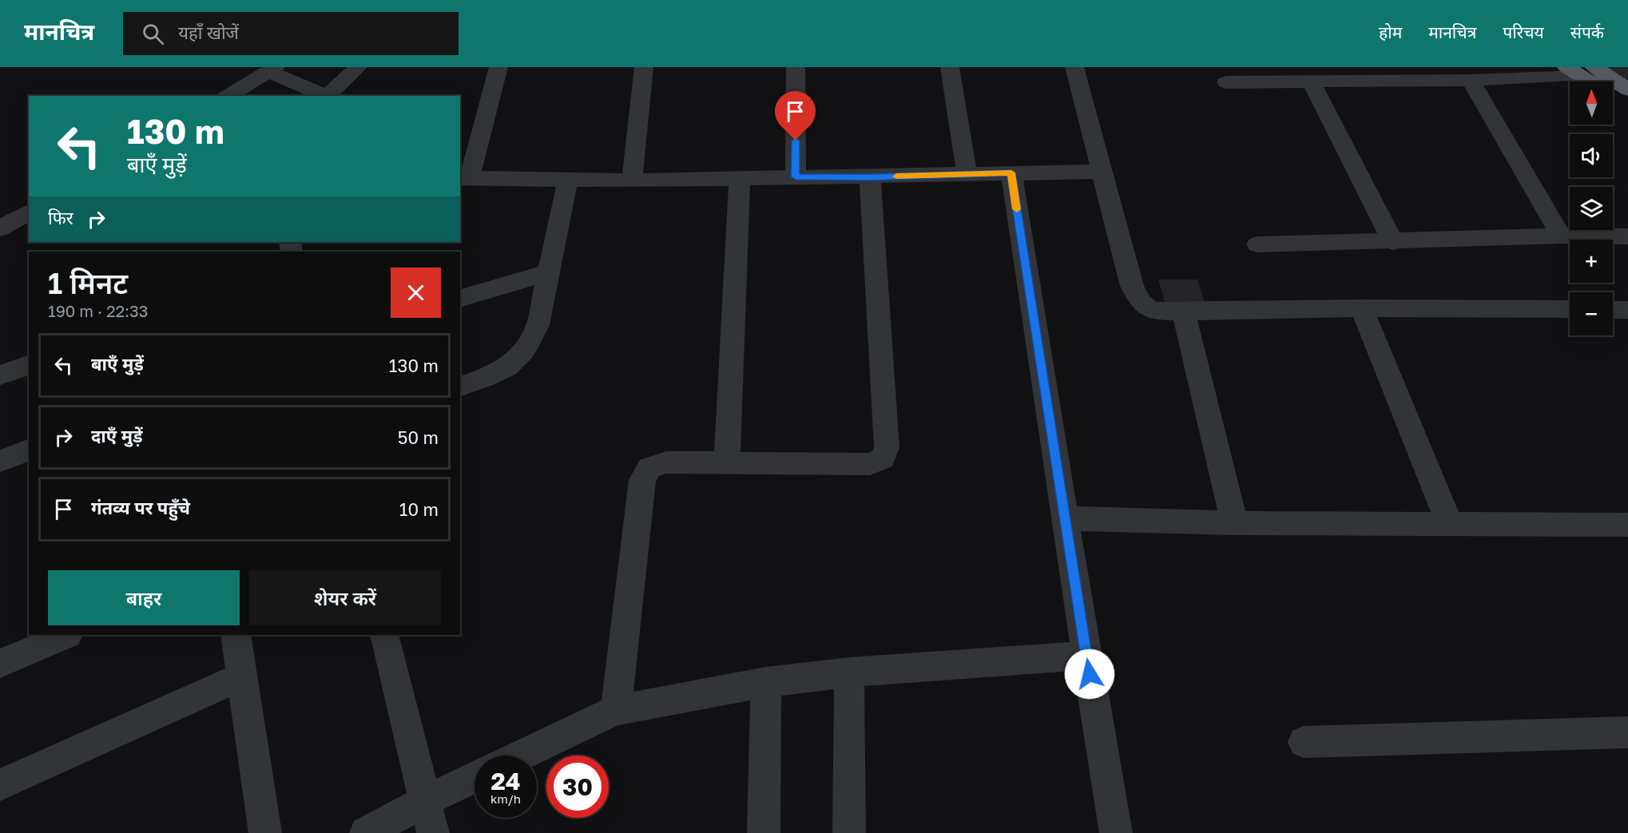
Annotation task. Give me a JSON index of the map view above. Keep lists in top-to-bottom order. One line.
{"north":"top","page":{"header":"मानचित्र","search":"यहाँ खोजें","nav":["होम","मानचित्र","परिचय","संपर्क"],"map_buttons":["+","−"],"turn":["130 m","बाएँ मुड़ें"],"then":"फिर","heading":["1 मिनट","190 m · 22:33"],"list":[{"name":"बाएँ मुड़ें","value":"130 m"},{"name":"दाएँ मुड़ें","value":"50 m"},{"name":"गंतव्य पर पहुँचे","value":"10 m"}],"buttons":["बाहर","शेयर करें"],"speed":"24 km/h","limit":"30"}}
